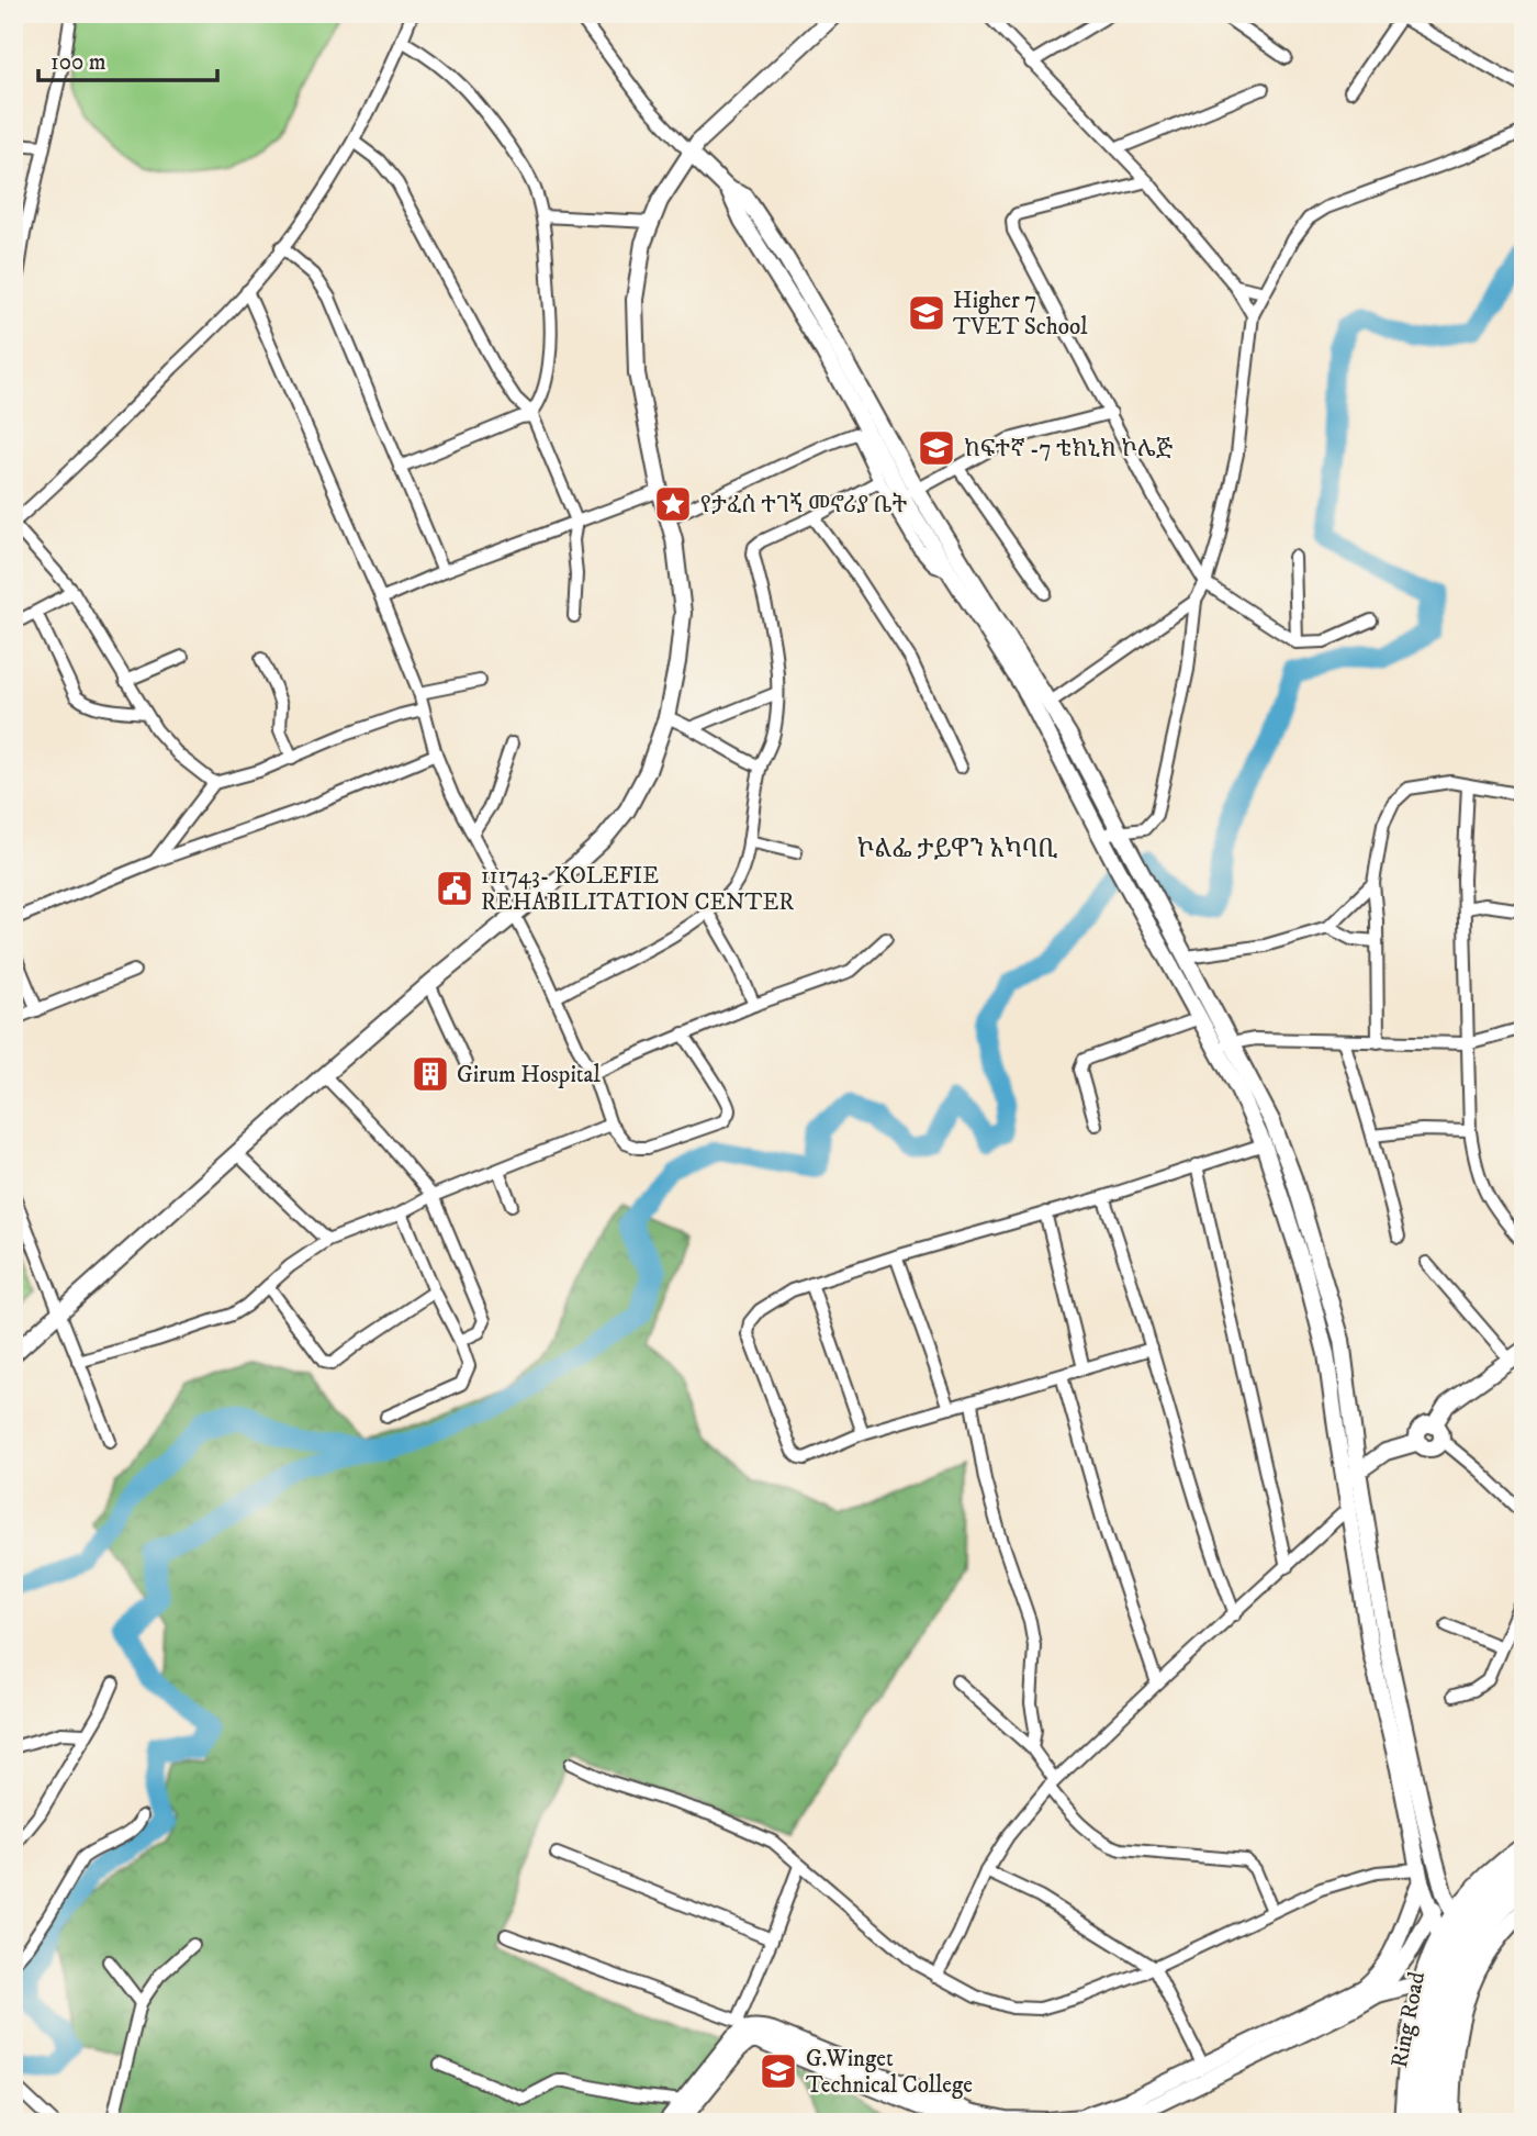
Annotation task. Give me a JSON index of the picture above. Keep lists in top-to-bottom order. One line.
{"streets":{"highway":["Ring Road"]},"districts":["ኮልፌ ታይዋን አካባቢ"],"places":{"school or university":["Higher 7 TVET School","ከፍተኛ -7 ቴክኒክ ኮሌጅ","G.Winget Technical College"],"place":["የታፈሰ ተገኝ መኖሪያ ቤት"],"public building":["111743- KOLEFIE REHABILITATION CENTER"],"building":["Girum Hospital"]},"scale_bar":"100 m"}
